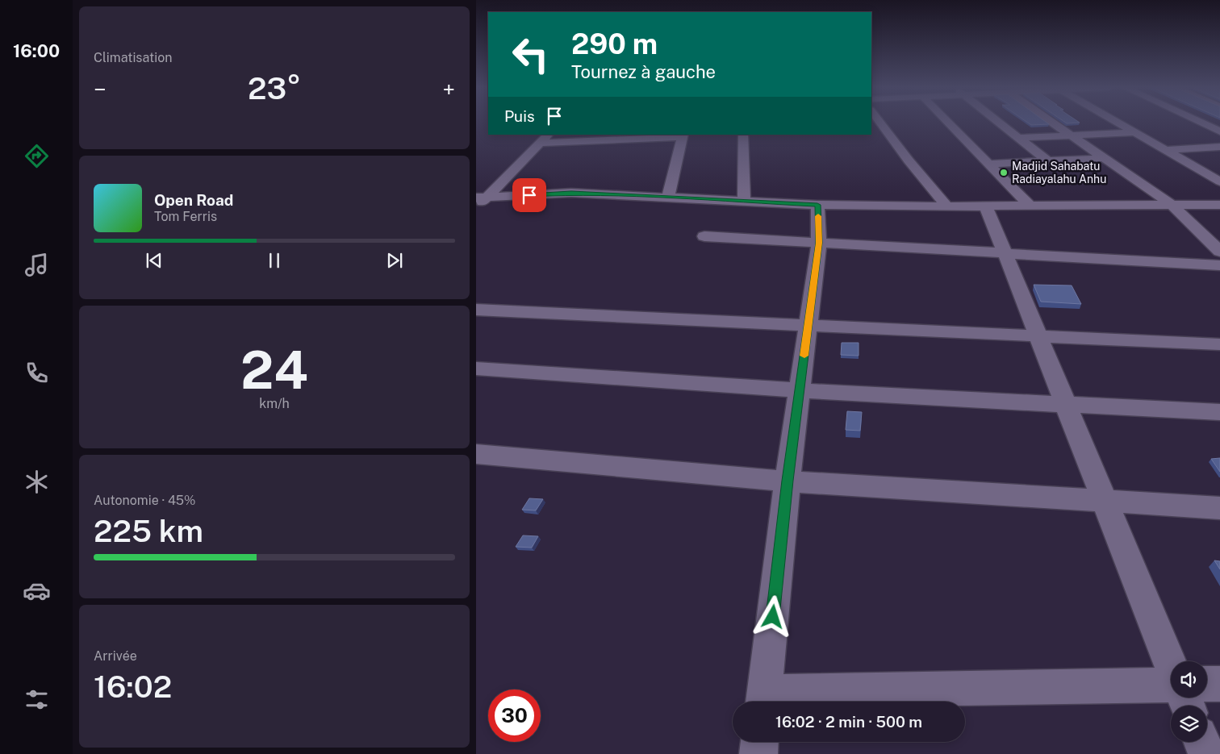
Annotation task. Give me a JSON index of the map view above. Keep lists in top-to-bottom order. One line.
{"places":["Madjid Sahabatu Radiayalahu Anhu"],"page":{"tabs":"16:00","tile":["Climatisation",["24","km/h"],["Autonomie · 45%","225 km"],["Arrivée","16:02"]],"turn":["290 m","Tournez à gauche"],"heat":["−","23°","+"],"then":"Puis","song":["Open Road","Tom Ferris"],"limit":"30","trip":"16:02 · 2 min · 500 m"}}
